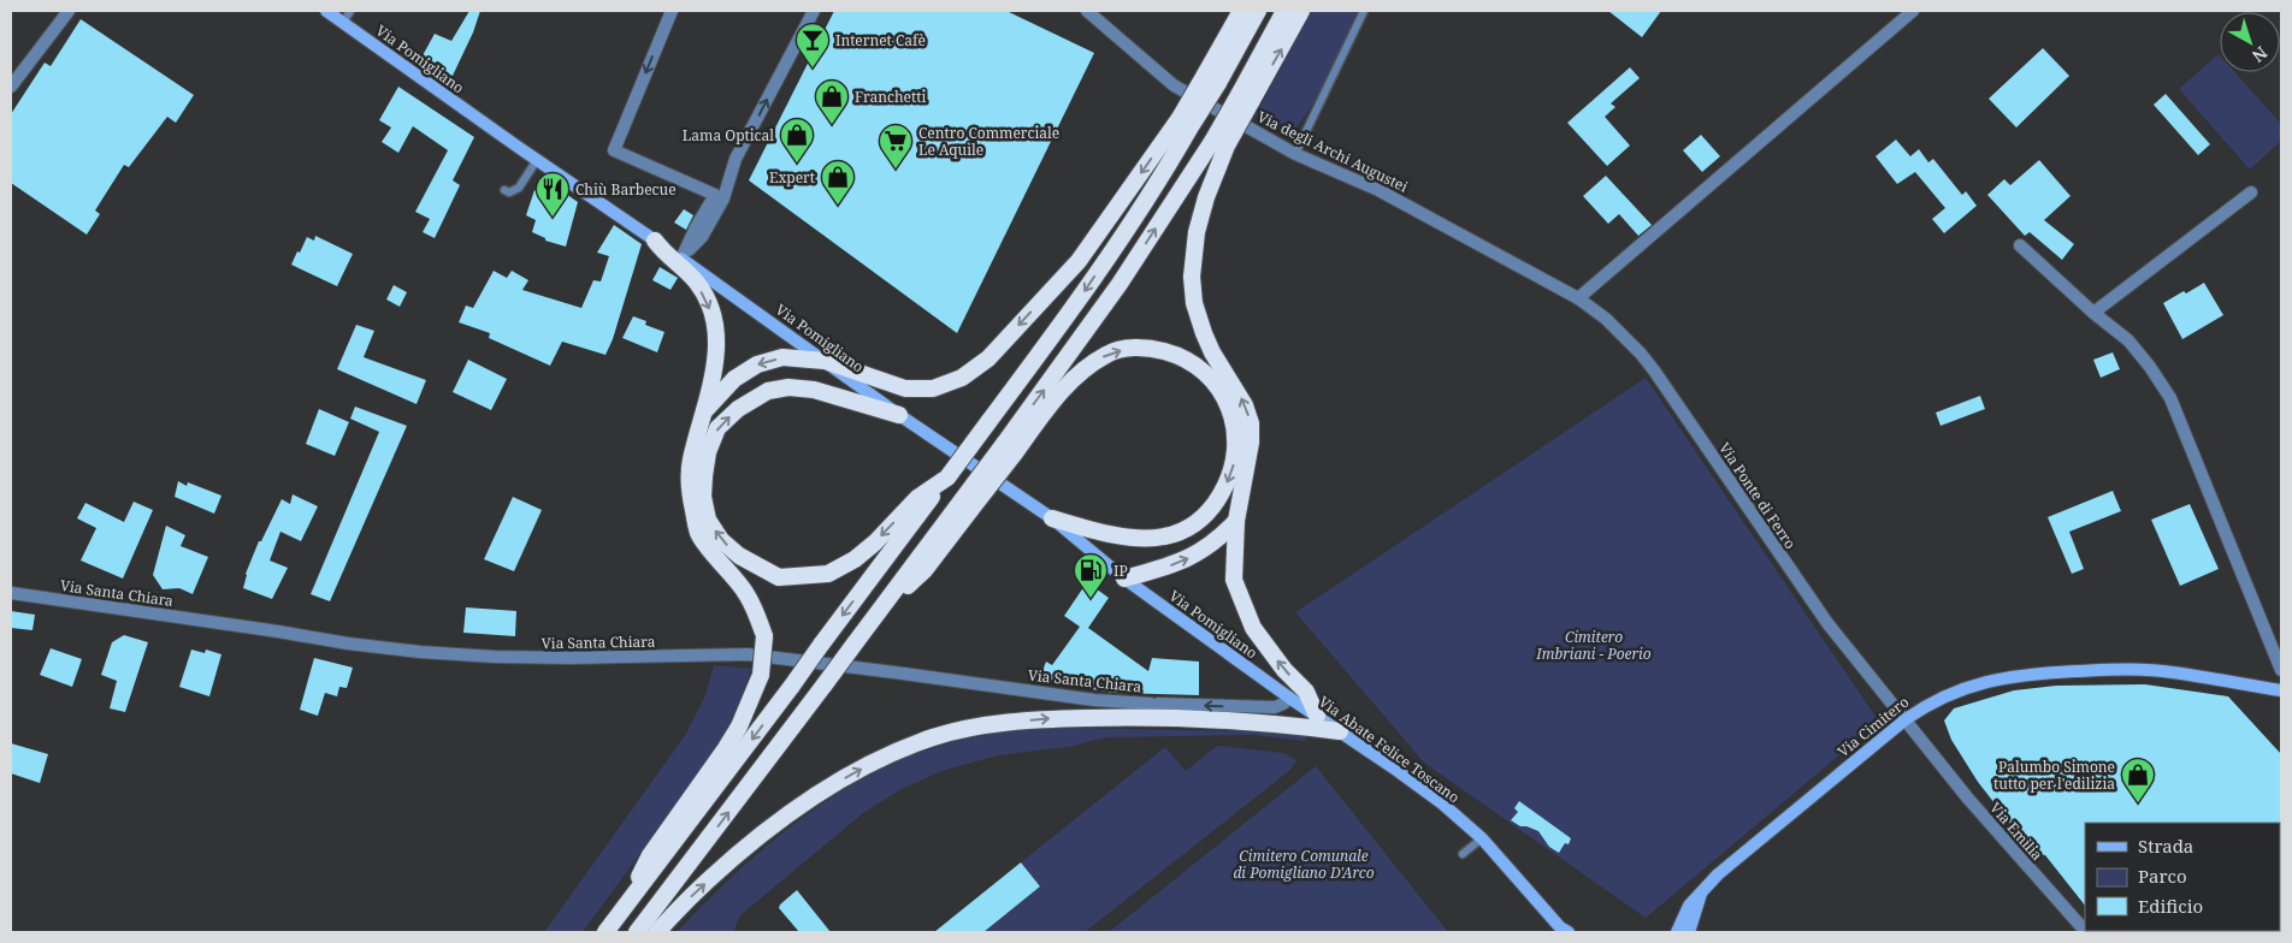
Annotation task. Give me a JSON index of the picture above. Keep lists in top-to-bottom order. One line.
{"streets":{"main road":["Via Pomigliano","Via Cimitero","Via Abate Felice Toscano"],"street":["Via degli Archi Augustei","Via Ponte di Ferro","Via Santa Chiara","Via Emilia"]},"crossings":[["Via Pomigliano","Via Abate Felice Toscano"],["Via degli Archi Augustei","Via Ponte di Ferro"],["Via Ponte di Ferro","Via Cimitero"],["Via Ponte di Ferro","Via Emilia"],["Via Cimitero","Via Emilia"]],"parks":["Cimitero Imbriani - Poerio","Cimitero Comunale di Pomigliano D'Arco"],"places":{"bar":["Internet Cafè"],"shop":["Franchetti","Lama Optical","Expert","Palumbo Simone tutto per l'edilizia"],"supermarket":["Centro Commerciale Le Aquile"],"restaurant":["Chiù Barbecue"],"fuel station":["IP"]},"legend":["Strada","Parco","Edificio"],"north":"bottom right"}
